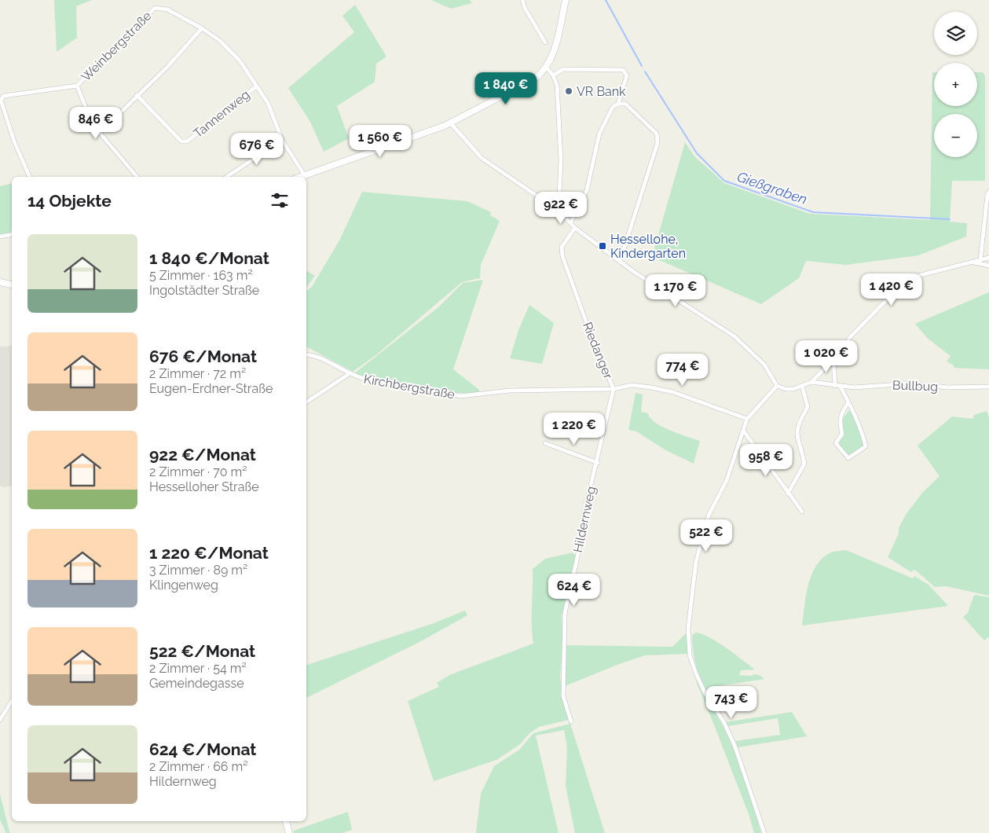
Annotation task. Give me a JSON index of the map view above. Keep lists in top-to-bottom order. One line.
{"streets":{"street":["Weinbergstraße","Tannenweg","Riedanger","Bullbug","Kirchbergstraße","Hildernweg"]},"crossings":[["Weinbergstraße","Tannenweg"],["Riedanger","Kirchbergstraße"],["Riedanger","Hildernweg"],["Kirchbergstraße","Hildernweg"]],"water":["Gießgraben"],"places":{"other":["VR Bank"],"transit":["Hessellohe, Kindergarten"]},"page":{"map_buttons":["+","−"],"price":["1 840 €","846 €","1 560 €","676 €","922 €","1 420 €","1 170 €","1 020 €","774 €","1 220 €","958 €","522 €","624 €","743 €"],"heading":"14 Objekte","list":[{"name":"1 840 €/Monat","note":"5 Zimmer · 163 m² · Ingolstädter Straße"},{"name":"676 €/Monat","note":"2 Zimmer · 72 m² · Eugen-Erdner-Straße"},{"name":"922 €/Monat","note":"2 Zimmer · 70 m² · Hesselloher Straße"},{"name":"1 220 €/Monat","note":"3 Zimmer · 89 m² · Klingenweg"},{"name":"522 €/Monat","note":"2 Zimmer · 54 m² · Gemeindegasse"},{"name":"624 €/Monat","note":"2 Zimmer · 66 m² · Hildernweg"}]}}
